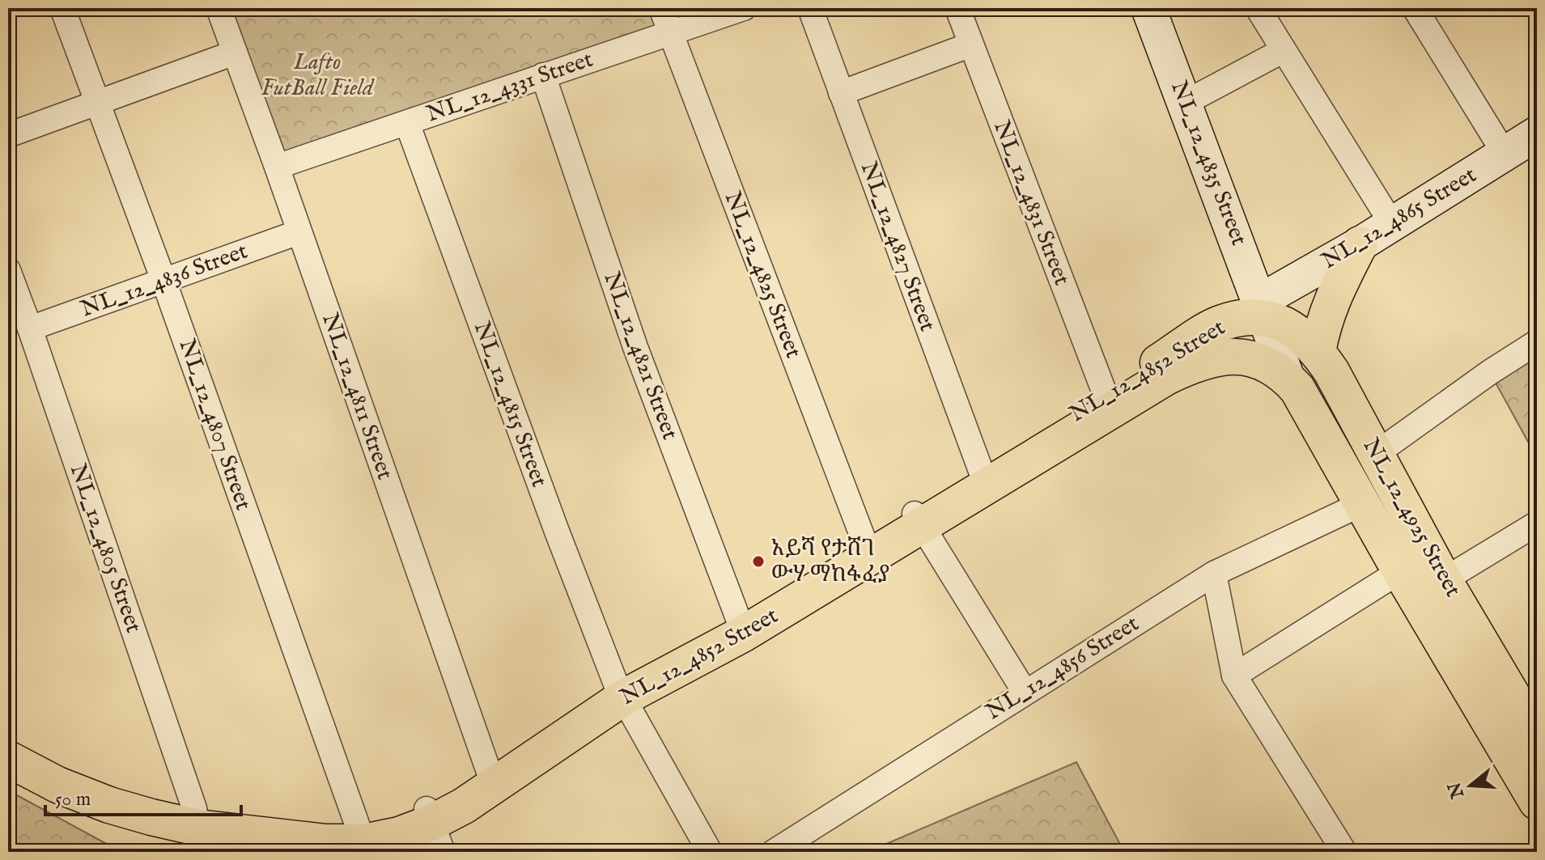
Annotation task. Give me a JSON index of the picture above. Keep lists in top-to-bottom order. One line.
{"streets":{"main road":["NL_12_4852 Street","NL_12_4925 Street"],"street":["NL_12_4331 Street","NL_12_4835 Street","NL_12_4831 Street","NL_12_4865 Street","NL_12_4827 Street","NL_12_4825 Street","NL_12_4836 Street","NL_12_4821 Street","NL_12_4811 Street","NL_12_4815 Street","NL_12_4807 Street","NL_12_4805 Street","NL_12_4856 Street"]},"crossings":[["NL_12_4331 Street","NL_12_4825 Street"],["NL_12_4331 Street","NL_12_4821 Street"],["NL_12_4331 Street","NL_12_4811 Street"],["NL_12_4331 Street","NL_12_4815 Street"],["NL_12_4835 Street","NL_12_4865 Street"],["NL_12_4835 Street","NL_12_4852 Street"],["NL_12_4835 Street","NL_12_4925 Street"],["NL_12_4831 Street","NL_12_4852 Street"],["NL_12_4865 Street","NL_12_4852 Street"],["NL_12_4865 Street","NL_12_4925 Street"],["NL_12_4827 Street","NL_12_4852 Street"],["NL_12_4825 Street","NL_12_4852 Street"],["NL_12_4836 Street","NL_12_4811 Street"],["NL_12_4836 Street","NL_12_4807 Street"],["NL_12_4836 Street","NL_12_4805 Street"],["NL_12_4821 Street","NL_12_4852 Street"],["NL_12_4852 Street","NL_12_4811 Street"],["NL_12_4852 Street","NL_12_4815 Street"],["NL_12_4852 Street","NL_12_4807 Street"],["NL_12_4852 Street","NL_12_4925 Street"],["NL_12_4852 Street","NL_12_4805 Street"],["NL_12_4925 Street","NL_12_4856 Street"]],"parks":["Lafto FutBall Field"],"places":["አይሻ የታሸገ ውሃ ማከፋፈያ"],"scale_bar":"50 m","north":"left"}
